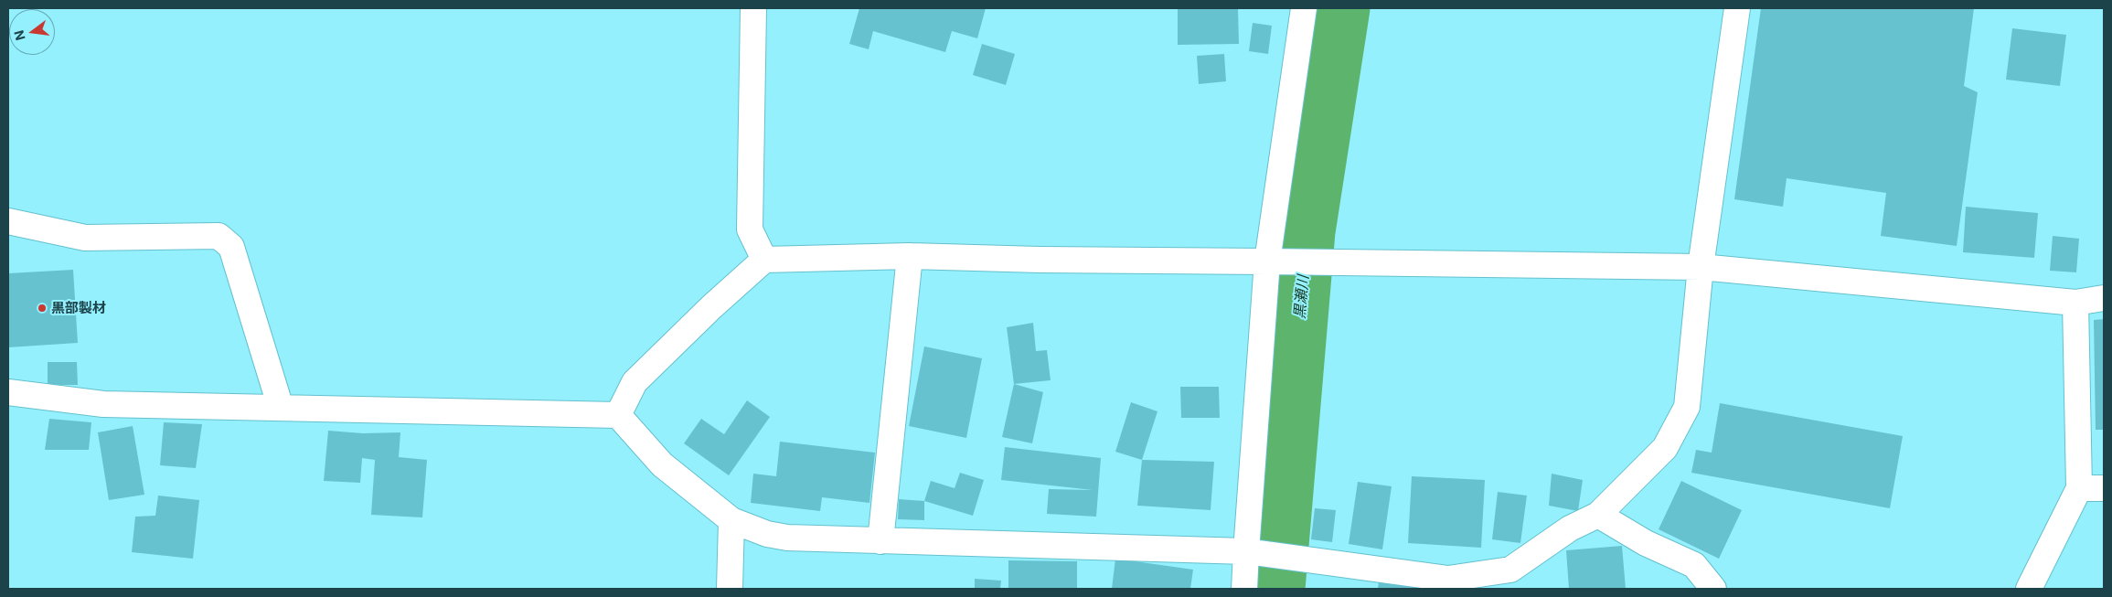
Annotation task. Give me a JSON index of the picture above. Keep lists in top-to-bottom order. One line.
{"water":["黒瀬川"],"places":["黒部製材"],"north":"left"}
